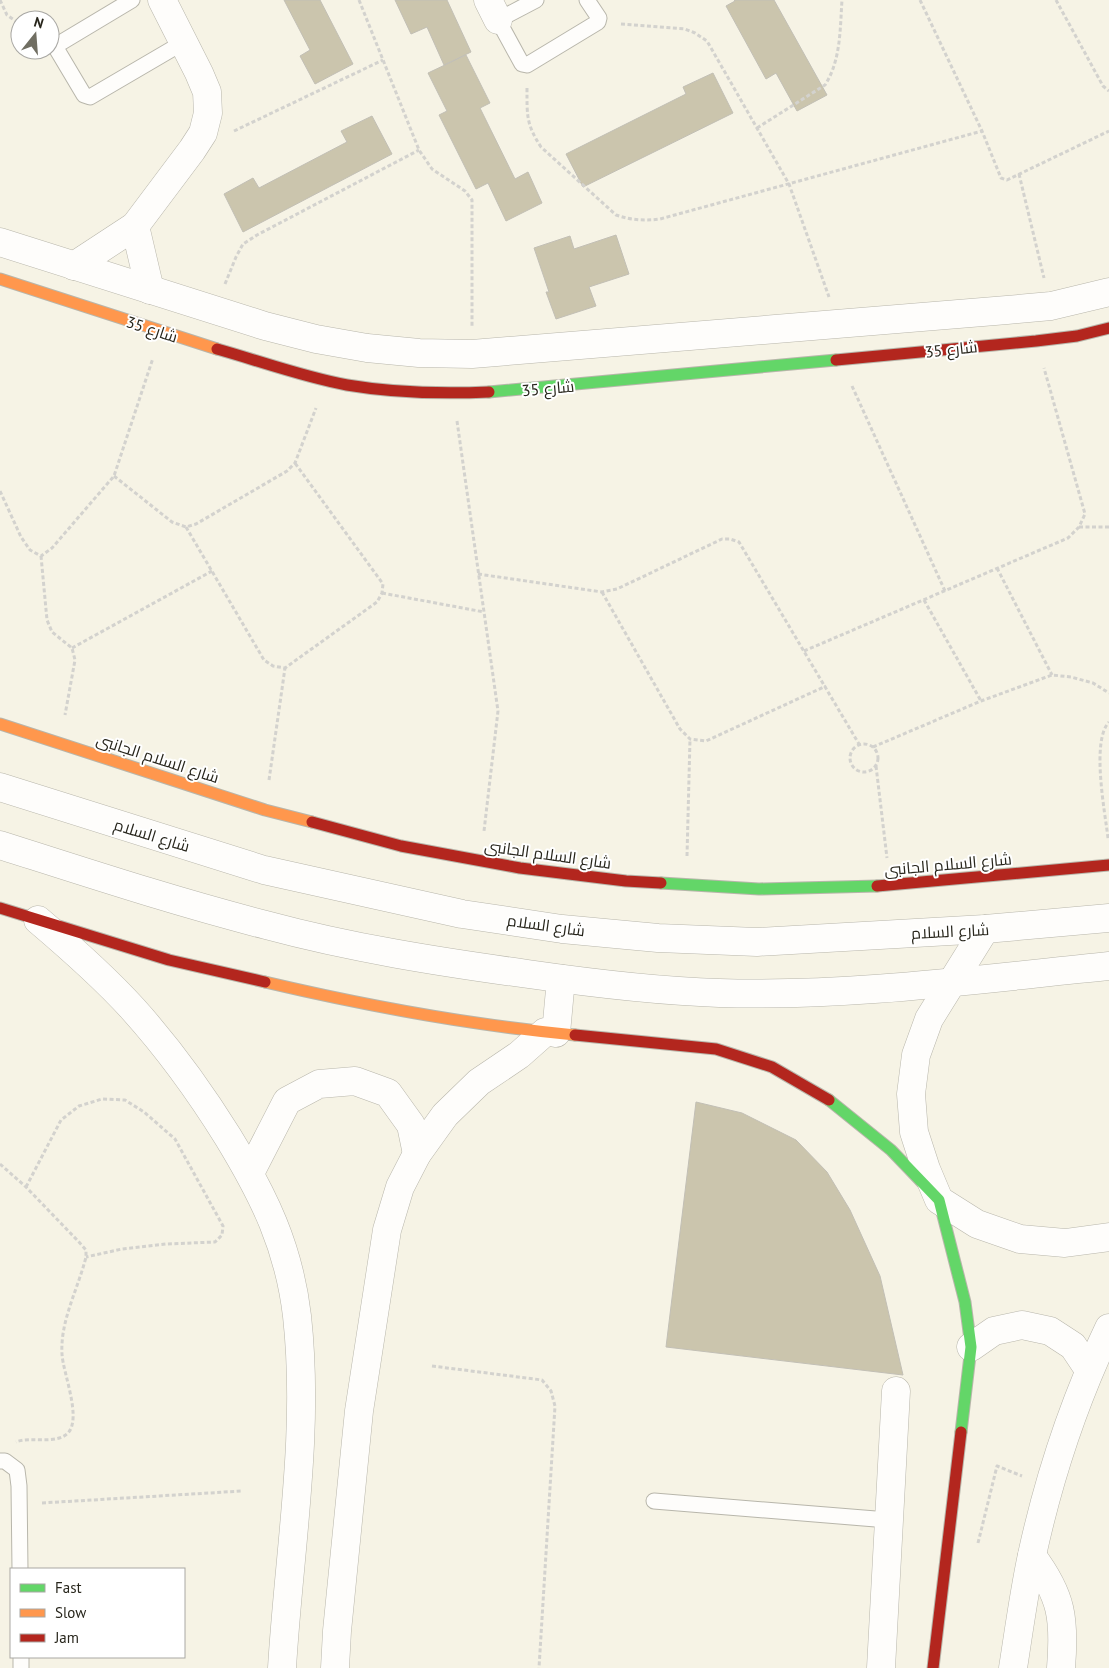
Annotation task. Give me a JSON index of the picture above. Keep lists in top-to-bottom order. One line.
{"streets":{"street":["شارع 35","شارع السلام الجانبى","شارع السلام"]},"legend":["Fast","Slow","Jam"],"north":"top"}
